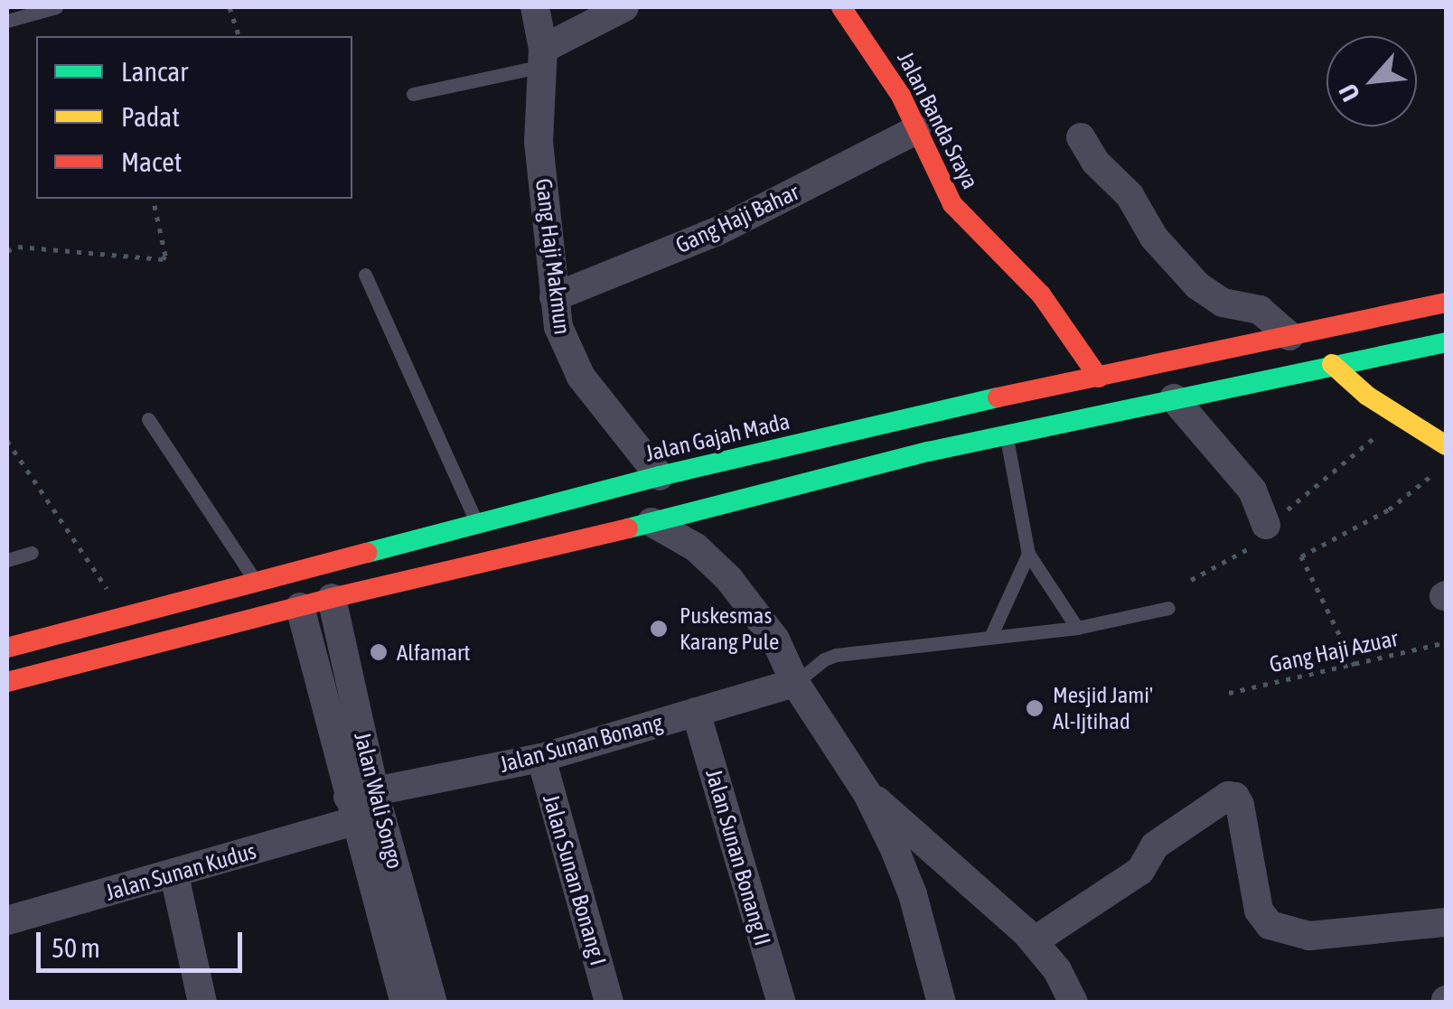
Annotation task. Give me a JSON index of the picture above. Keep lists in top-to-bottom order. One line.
{"streets":{"main road":["Jalan Banda Sraya","Jalan Gajah Mada"],"street":["Gang Haji Bahar","Gang Haji Makmun","Jalan Sunan Bonang","Jalan Wali Songo","Jalan Sunan Bonang II","Jalan Sunan Kudus","Jalan Sunan Bonang I"],"path":["Gang Haji Azuar"]},"crossings":[["Jalan Banda Sraya","Gang Haji Bahar"],["Jalan Banda Sraya","Jalan Gajah Mada"],["Gang Haji Bahar","Gang Haji Makmun"],["Gang Haji Makmun","Jalan Gajah Mada"],["Jalan Sunan Bonang","Jalan Wali Songo"],["Jalan Sunan Bonang","Jalan Sunan Bonang II"],["Jalan Sunan Bonang","Jalan Sunan Kudus"],["Jalan Sunan Bonang","Jalan Sunan Bonang I"],["Jalan Wali Songo","Jalan Sunan Kudus"]],"places":["Puskesmas Karang Pule","Alfamart","Mesjid Jami' Al-Ijtihad"],"legend":["Lancar","Padat","Macet"],"scale_bar":"50 m","north":"bottom left"}
